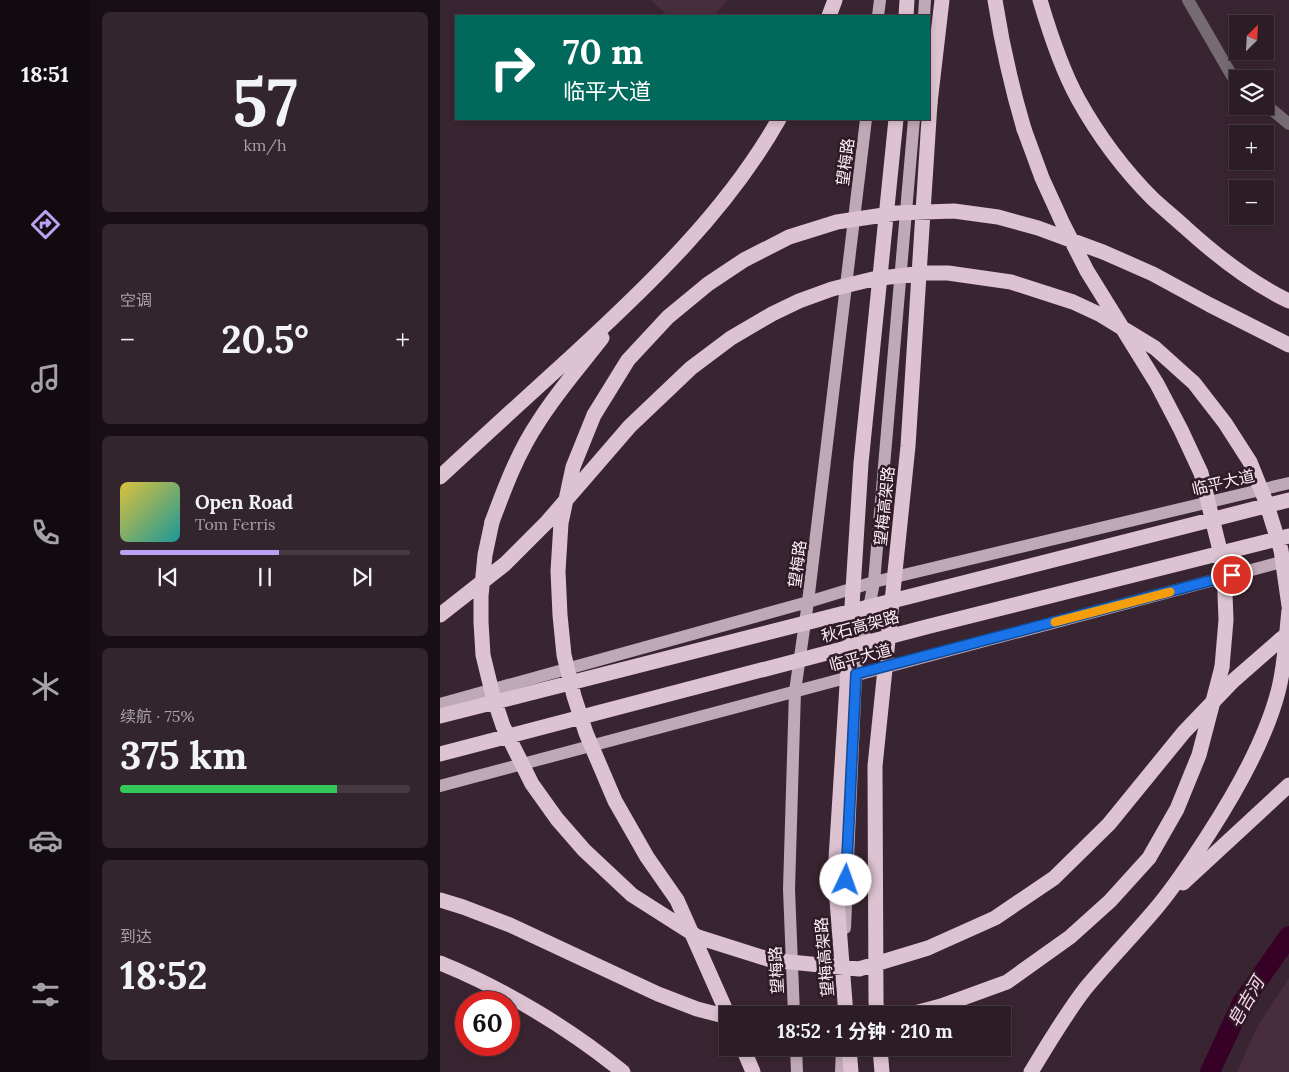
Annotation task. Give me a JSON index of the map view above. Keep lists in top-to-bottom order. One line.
{"streets":{"highway":["望梅高架路","秋石高架路"],"main road":["望梅路","临平大道"]},"crossings":[["望梅路","临平大道"]],"water":["皂吉河"],"north":"top right","page":{"tabs":"18:51","tile":[["57","km/h"],"空调",["续航 · 75%","375 km"],["到达","18:52"]],"map_buttons":["+","−"],"turn":["70 m","临平大道"],"heat":["−","20.5°","+"],"song":["Open Road","Tom Ferris"],"limit":"60","trip":"18:52 · 1 分钟 · 210 m"}}
